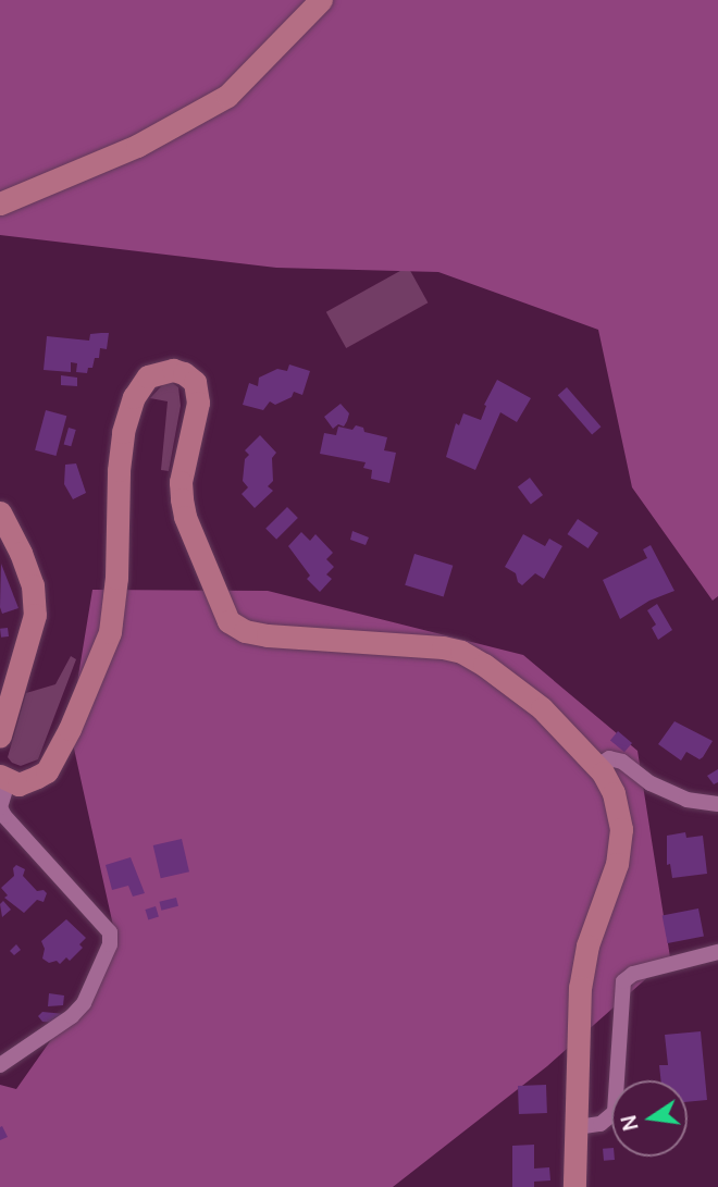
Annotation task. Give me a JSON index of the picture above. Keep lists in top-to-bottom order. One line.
{"north":"left"}
